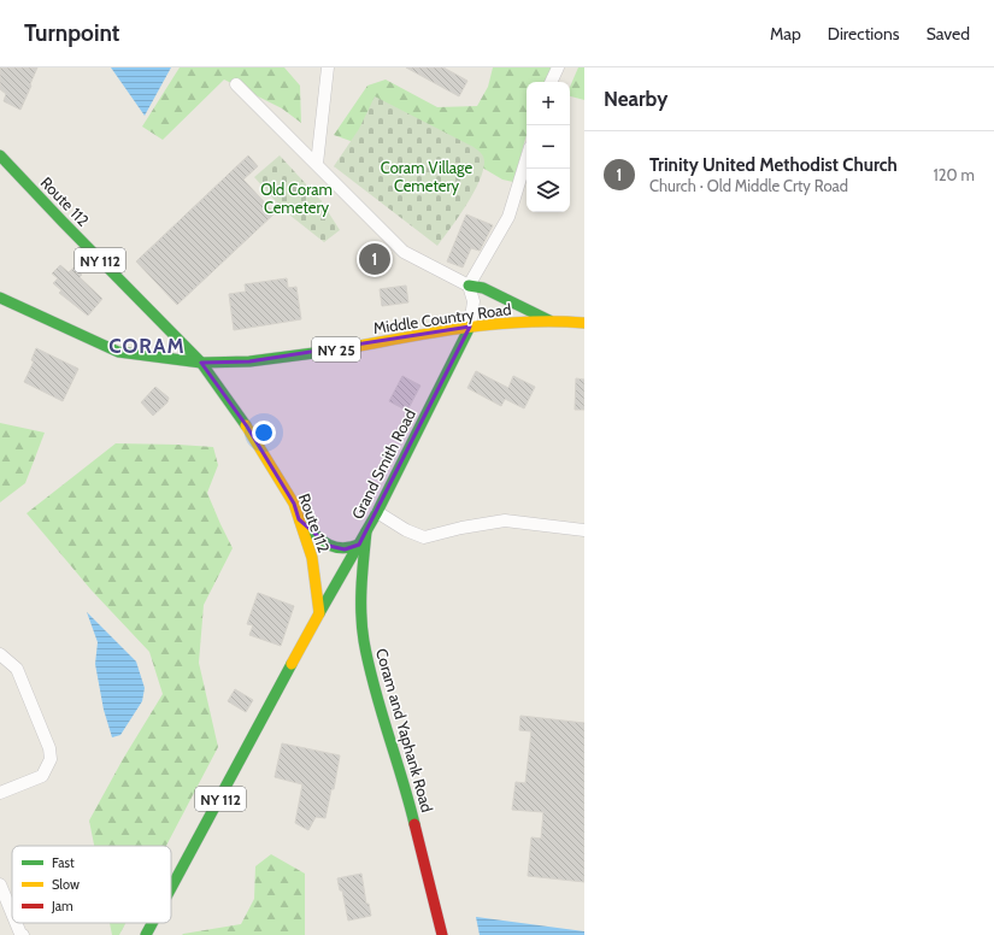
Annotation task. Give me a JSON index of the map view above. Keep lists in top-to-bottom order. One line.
{"streets":{"main road":["Route 112","NY 112","Middle Country Road","NY 25","Grand Smith Road","Coram and Yaphank Road"]},"crossings":[["Route 112","NY 112"],["Route 112","Middle Country Road"],["Route 112","Grand Smith Road"],["NY 112","Grand Smith Road"],["Middle Country Road","Grand Smith Road"],["Grand Smith Road","Coram and Yaphank Road"]],"districts":["CORAM"],"parks":["Coram Village Cemetery","Old Coram Cemetery"],"legend":["Fast","Slow","Jam"],"page":{"header":"Turnpoint","nav":["Map","Directions","Saved"],"heading":"Nearby","map_buttons":["+","−"],"list":[{"mark":"1","name":"Trinity United Methodist Church","note":"Church · Old Middle Crty Road","value":"120 m"}],"pins":"1"}}
